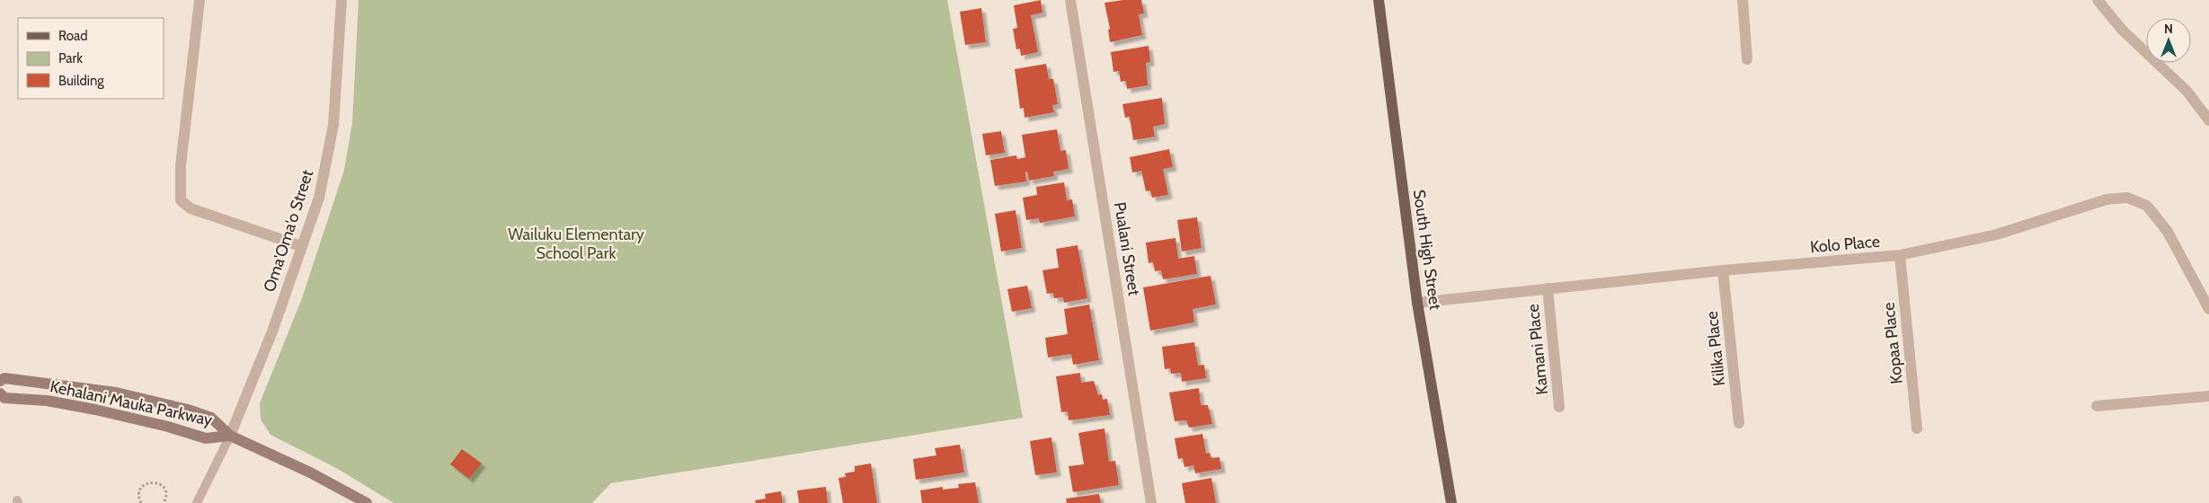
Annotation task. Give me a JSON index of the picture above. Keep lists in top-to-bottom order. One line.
{"streets":{"main road":["South High Street"],"street":["Oma'Oma'o Street","Kolo Place","Pualani Street","Kopaa Place","Kilika Place","Kamani Place","Kehalani Mauka Parkway"]},"crossings":[["Oma'Oma'o Street","Kehalani Mauka Parkway"],["Kolo Place","South High Street"],["Kolo Place","Kopaa Place"],["Kolo Place","Kilika Place"],["Kolo Place","Kamani Place"]],"parks":["Wailuku Elementary School Park"],"legend":["Road","Park","Building"],"north":"top"}
